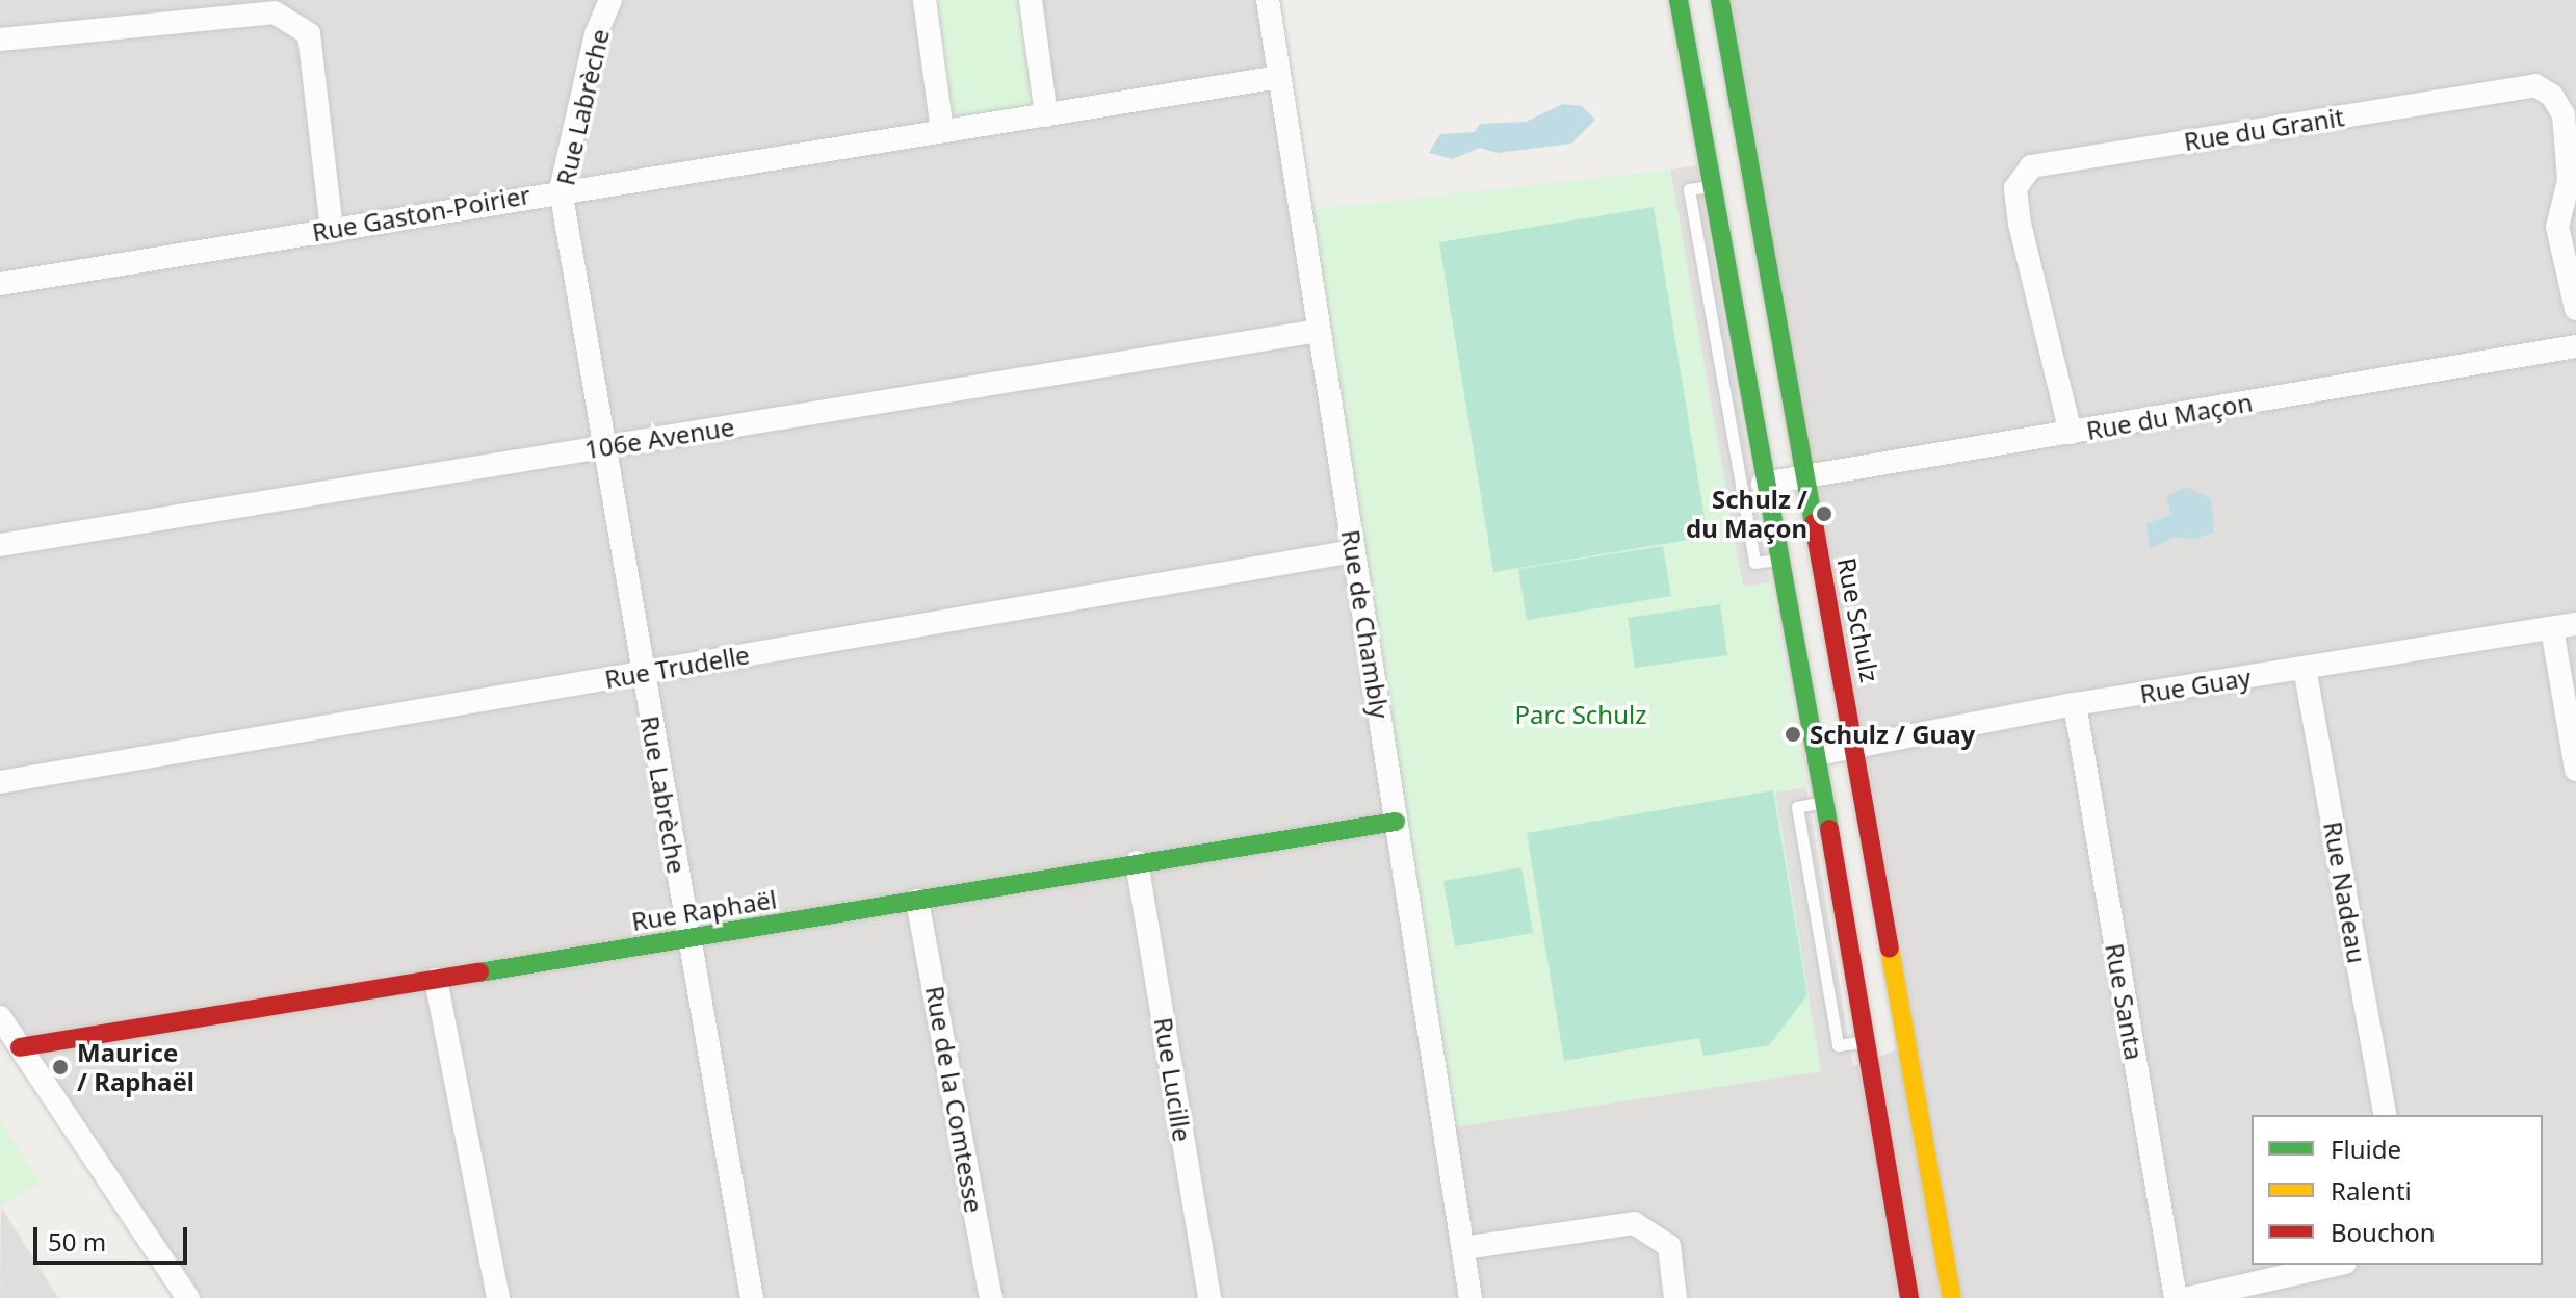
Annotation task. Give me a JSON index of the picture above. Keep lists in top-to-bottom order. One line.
{"streets":{"street":["Rue Labrèche","Rue du Granit","Rue Gaston-Poirier","Rue du Maçon","106e Avenue","Rue Schulz","Rue de Chambly","Rue Trudelle","Rue Guay","Rue Nadeau","Rue Raphaël","Rue Santa","Rue Lucille","Rue de la Comtesse"]},"crossings":[["Rue Labrèche","Rue Gaston-Poirier"],["Rue Labrèche","106e Avenue"],["Rue Labrèche","Rue Trudelle"],["Rue Labrèche","Rue Raphaël"],["Rue du Granit","Rue du Maçon"],["Rue Gaston-Poirier","Rue de Chambly"],["Rue du Maçon","Rue Schulz"],["106e Avenue","Rue de Chambly"],["Rue Schulz","Rue Guay"],["Rue de Chambly","Rue Trudelle"],["Rue de Chambly","Rue Raphaël"],["Rue Guay","Rue Nadeau"],["Rue Guay","Rue Santa"],["Rue Raphaël","Rue Lucille"],["Rue Raphaël","Rue de la Comtesse"]],"parks":["Parc Schulz"],"places":["Schulz / du Maçon","Schulz / Guay","Maurice / Raphaël"],"legend":["Fluide","Ralenti","Bouchon"],"scale_bar":"50 m"}
